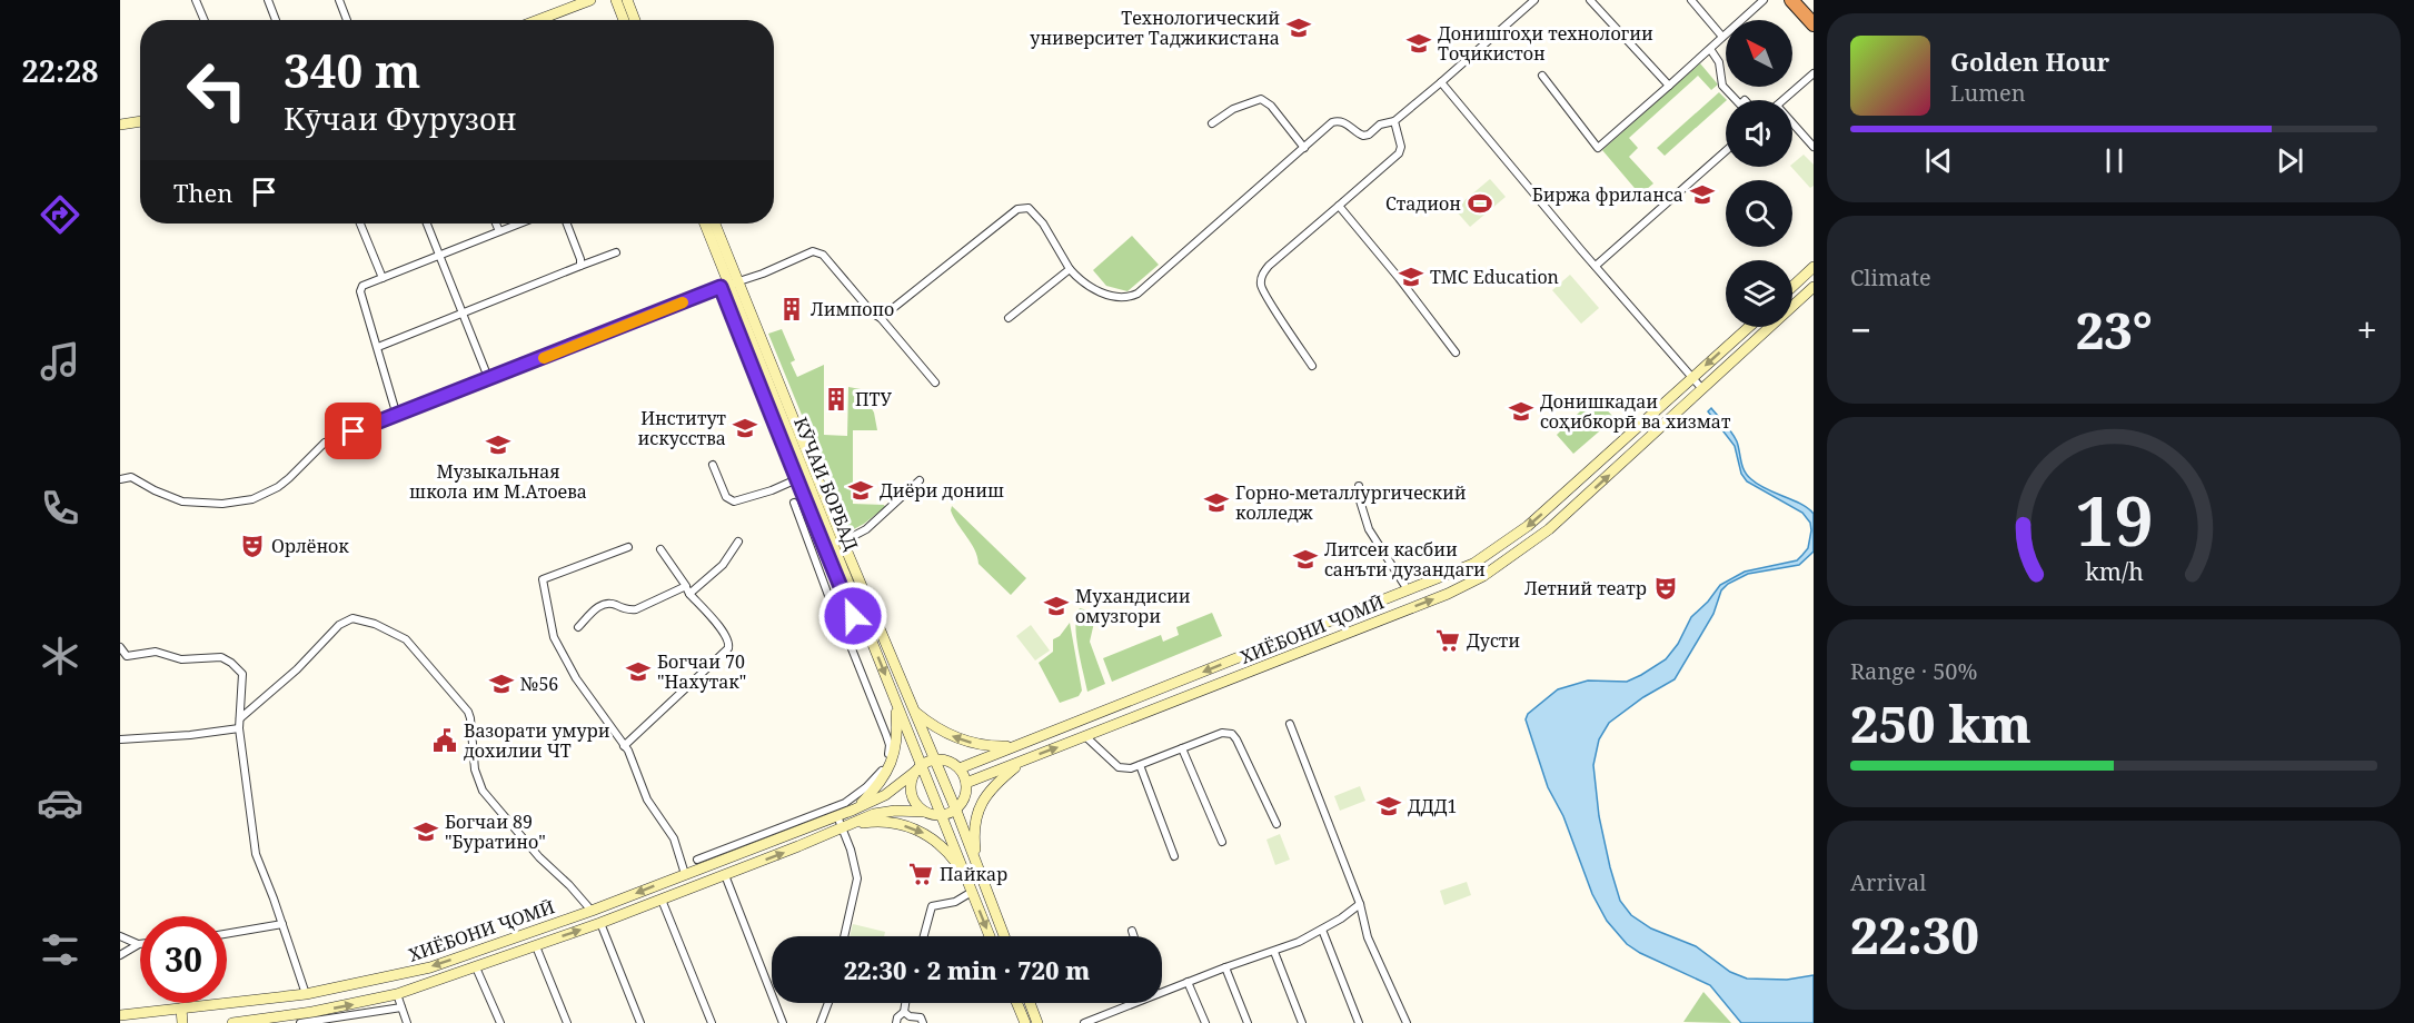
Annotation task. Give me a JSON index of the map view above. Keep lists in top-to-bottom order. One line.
{"streets":{"main road":["КӮЧАИ БОРБАД","ХИЁБОНИ ҶОМӢ"]},"crossings":[["КӮЧАИ БОРБАД","ХИЁБОНИ ҶОМӢ"]],"places":{"school or university":["Технологический университет Таджикистана","Донишгоҳи технологии Тоҷикистон","Биржа фриланса","TMC Education","Донишкадаи соҳибкорӣ ва хизмат","Институт искусства","Музыкальная школа им М.Атоева","Диёри дониш","Горно-металлургический колледж","Литсеи касбии санъти дузандаги","Мухандисии омузгори","Богчаи 70 \"Нахутак\"","№56","ДДД1","Богчаи 89 \"Буратино\""],"sports":["Стадион"],"building":["Лимпопо","ПТУ"],"theatre":["Орлёнок","Летний театр"],"supermarket":["Дусти","Пайкар"],"public building":["Вазорати умури дохилии ЧТ"]},"north":"top left","page":{"tabs":"22:28","turn":["340 m","Кӯчаи Фурузон"],"song":["Golden Hour","Lumen"],"then":"Then","tile":["Climate",["Range · 50%","250 km"],["Arrival","22:30"]],"heat":["−","23°","+"],"limit":"30","trip":"22:30 · 2 min · 720 m","gauge":["19","km/h"]}}
